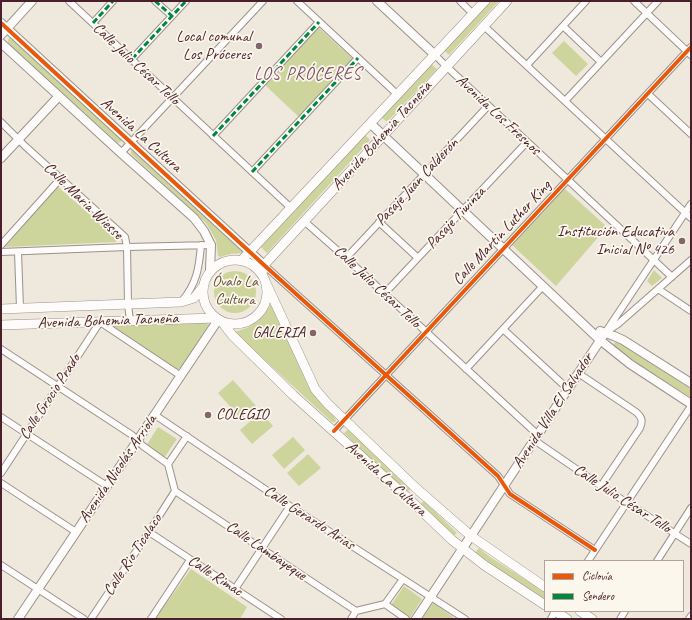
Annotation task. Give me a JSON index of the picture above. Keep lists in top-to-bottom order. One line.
{"streets":{"main road":["Avenida La Cultura","Avenida Bohemia Tacneña"],"street":["Calle Julio César Tello","Avenida Los Fresnos","Pasaje Juan Calderón","Calle Maria Wiesse","Pasaje Tiwinza","Calle Martin Luther King","Calle Grocio Prado","Avenida Villa El Salvador","Avenida Nicolás Arriola","Calle Gerardo Arias","Calle Lambayeque","Calle Rio Ticalaco","Calle Rimac"]},"crossings":[["Calle Julio César Tello","Avenida Bohemia Tacneña"],["Calle Julio César Tello","Pasaje Juan Calderón"],["Calle Julio César Tello","Pasaje Tiwinza"],["Calle Julio César Tello","Calle Martin Luther King"],["Calle Julio César Tello","Avenida Villa El Salvador"],["Avenida Los Fresnos","Avenida Bohemia Tacneña"],["Avenida Los Fresnos","Pasaje Juan Calderón"],["Avenida Los Fresnos","Pasaje Tiwinza"],["Avenida Los Fresnos","Calle Martin Luther King"],["Avenida Los Fresnos","Avenida Villa El Salvador"],["Avenida La Cultura","Avenida Bohemia Tacneña"],["Avenida La Cultura","Calle Martin Luther King"],["Avenida La Cultura","Avenida Villa El Salvador"],["Avenida La Cultura","Avenida Nicolás Arriola"],["Avenida Bohemia Tacneña","Calle Maria Wiesse"],["Avenida Bohemia Tacneña","Calle Grocio Prado"],["Avenida Bohemia Tacneña","Avenida Nicolás Arriola"],["Avenida Villa El Salvador","Calle Gerardo Arias"],["Avenida Nicolás Arriola","Calle Gerardo Arias"],["Calle Lambayeque","Calle Rio Ticalaco"],["Calle Rio Ticalaco","Calle Rimac"]],"districts":["LOS PRÓCERES"],"parks":["Óvalo La Cultura"],"places":["Local comunal Los Próceres","Institución Educativa Inicial Nº 426","GALERIA","COLEGIO"],"legend":["Ciclovía","Sendero"]}
